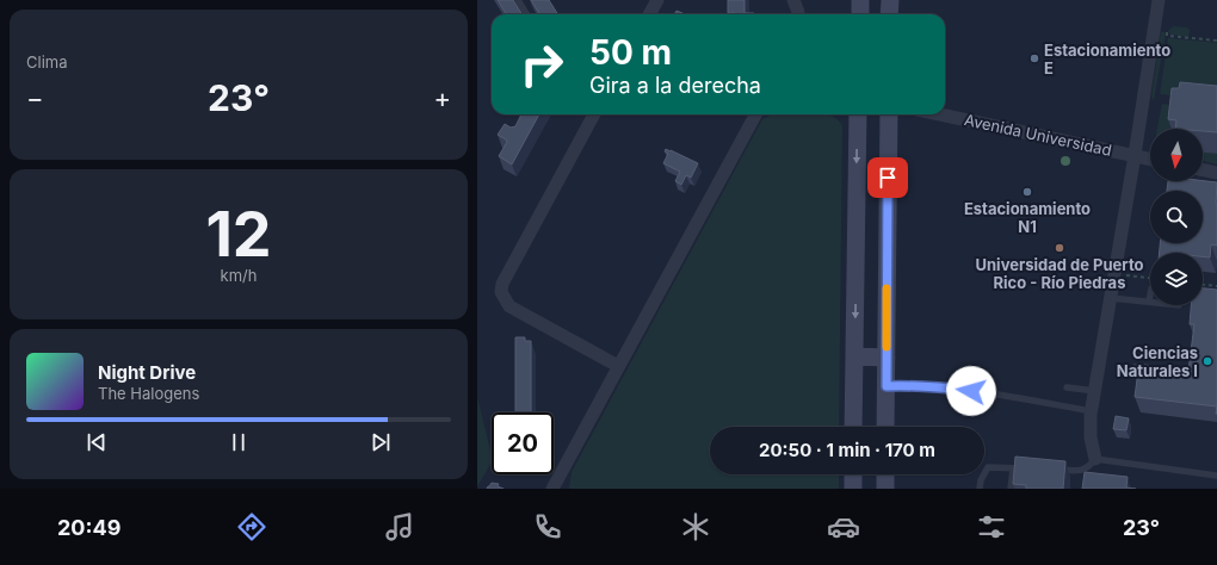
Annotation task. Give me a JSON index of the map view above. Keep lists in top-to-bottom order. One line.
{"streets":{"street":["Avenida Universidad"]},"places":["Estacionamiento E","Estacionamiento N1","Universidad de Puerto Rico - Río Piedras","Ciencias Naturales I"],"north":"bottom","page":{"tile":["Clima",["12","km/h"]],"turn":["50 m","Gira a la derecha"],"heat":["−","23°","+"],"song":["Night Drive","The Halogens"],"limit":"20","trip":"20:50 · 1 min · 170 m","tabs":["20:49","23°"]}}
